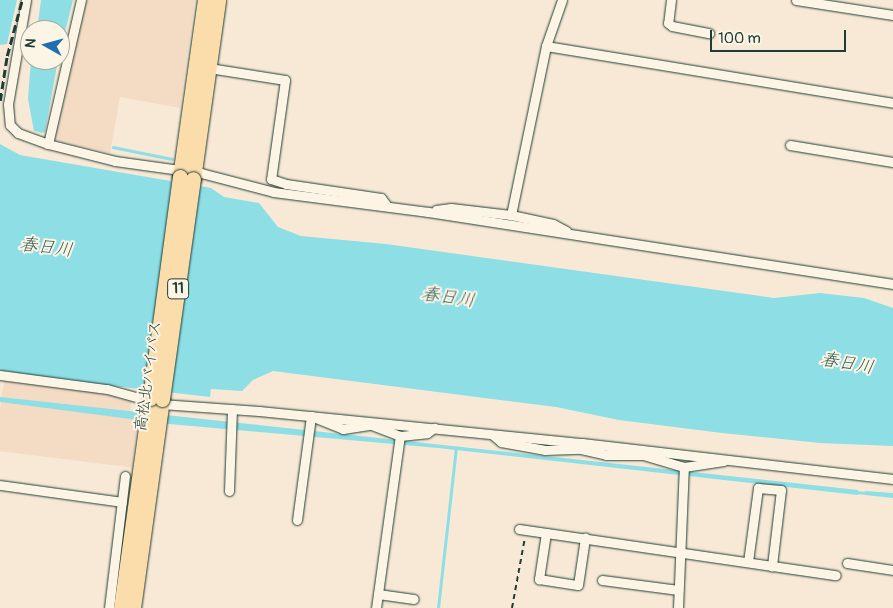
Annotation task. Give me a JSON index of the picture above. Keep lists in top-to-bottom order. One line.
{"streets":{"highway":["11","高松北バイパス"]},"water":["春日川"],"scale_bar":"100 m","north":"left"}
